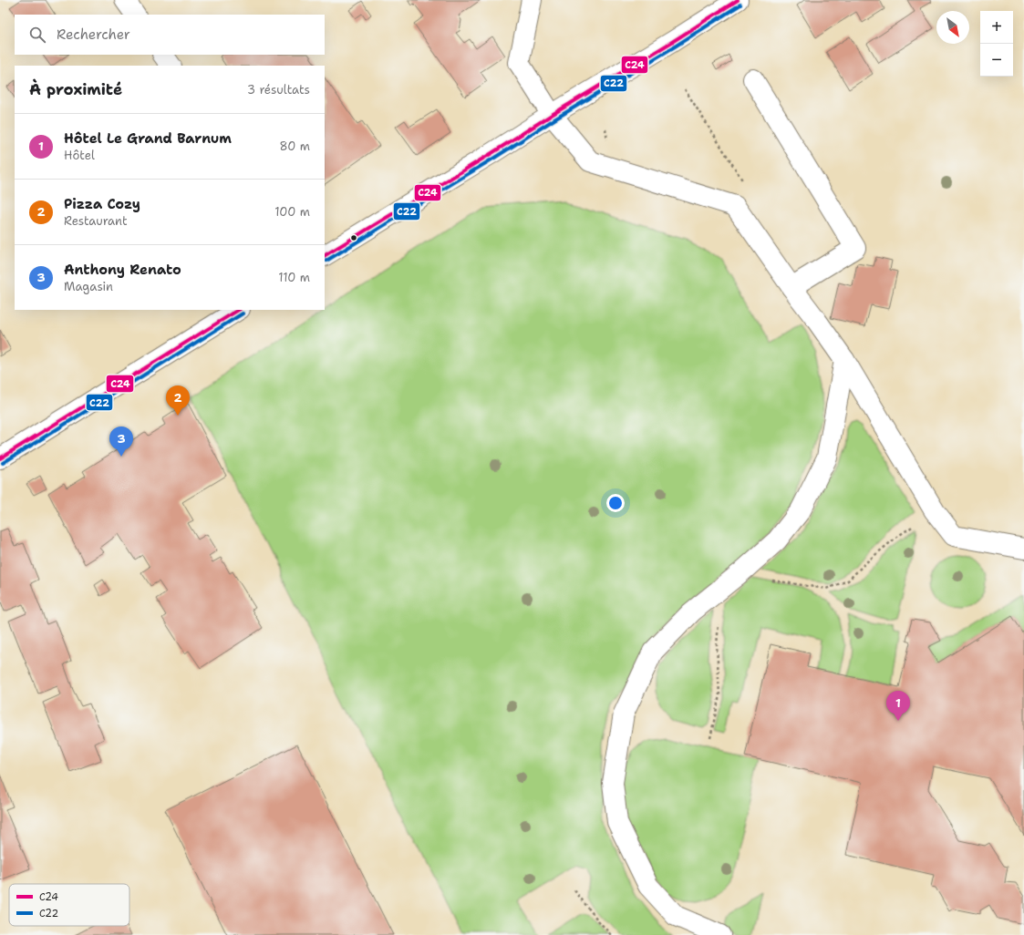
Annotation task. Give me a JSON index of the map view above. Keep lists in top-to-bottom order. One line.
{"lines":["transit line C24","transit line C22"],"legend":["C24","C22"],"north":"bottom right","page":{"map_buttons":["+","−"],"search":"Rechercher","heading":["À proximité","3 résultats"],"list":[{"mark":"1","name":"Hôtel Le Grand Barnum","note":"Hôtel","value":"80 m"},{"mark":"2","name":"Pizza Cozy","note":"Restaurant","value":"100 m"},{"mark":"3","name":"Anthony Renato","note":"Magasin","value":"110 m"}],"pins":["2","3","1"]}}
